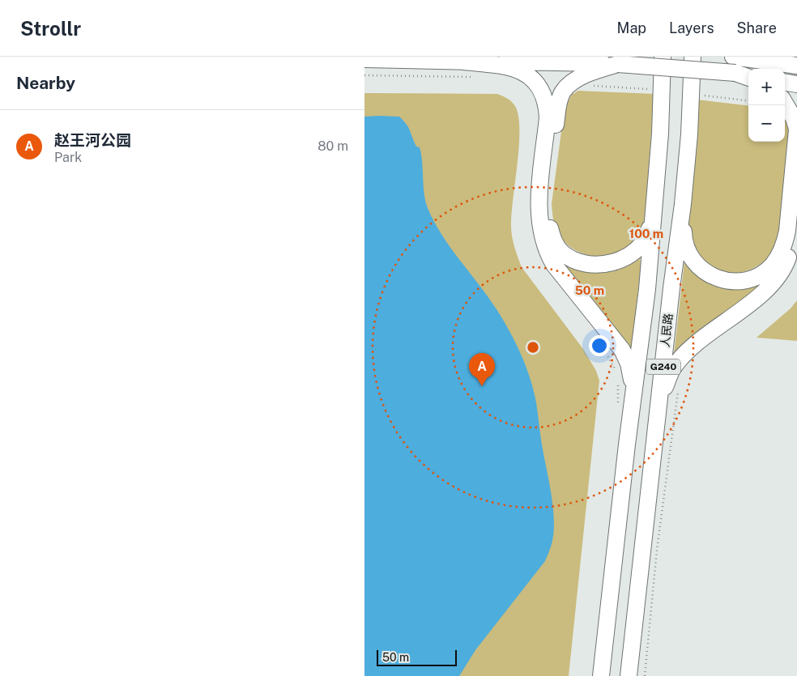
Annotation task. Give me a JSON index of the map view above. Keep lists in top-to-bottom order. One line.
{"streets":{"highway":["人民路","G240"]},"scale_bar":"50 m","page":{"header":"Strollr","nav":["Map","Layers","Share"],"heading":"Nearby","map_buttons":["+","−"],"list":[{"mark":"A","name":"赵王河公园","note":"Park","value":"80 m"}],"pins":"A","scale":"50 m"},"rings":["100 m","50 m"]}
